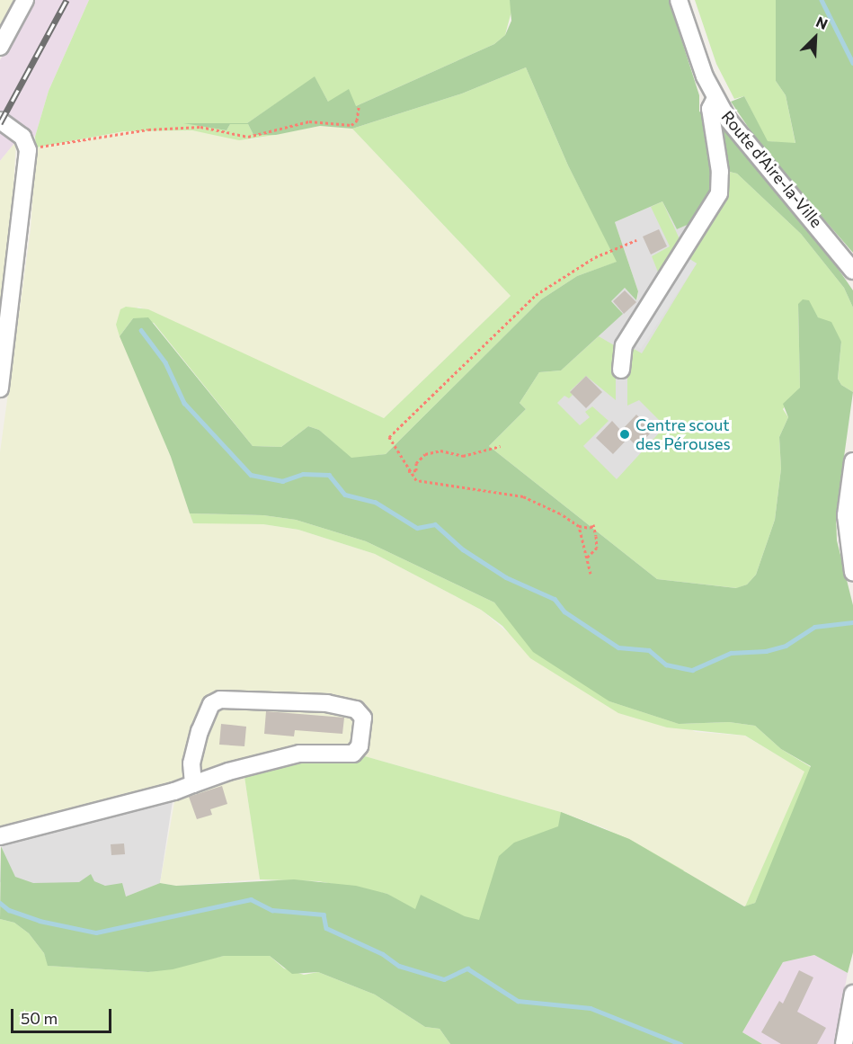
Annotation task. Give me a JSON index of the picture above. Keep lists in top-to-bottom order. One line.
{"streets":{"street":["Route d'Aire-la-Ville"]},"places":["Centre scout des Pérouses"],"scale_bar":"50 m","north":"top right"}
